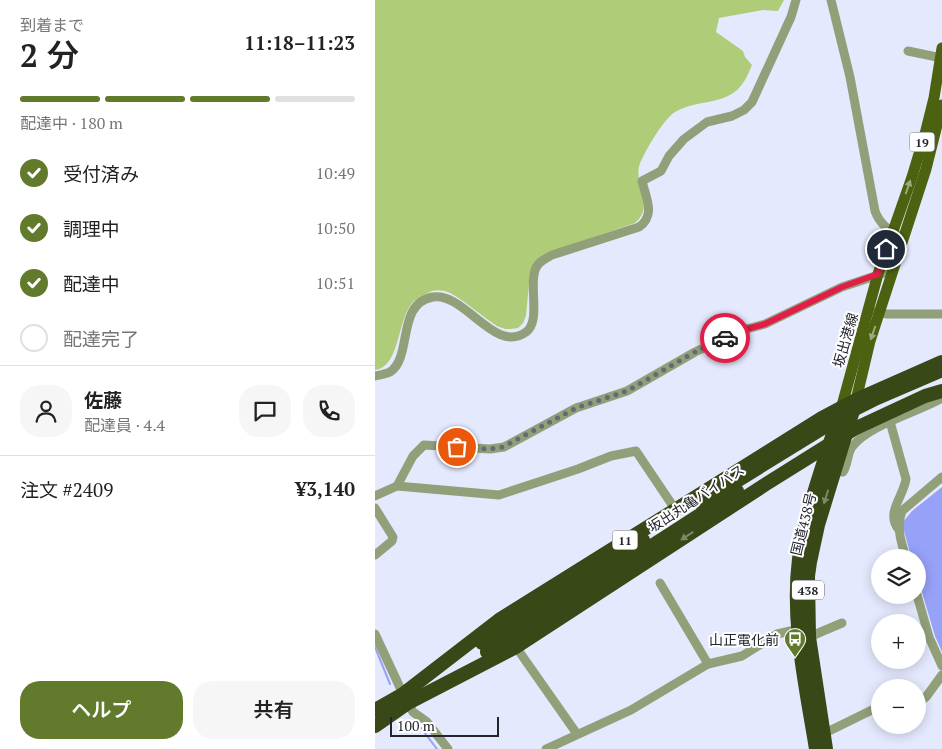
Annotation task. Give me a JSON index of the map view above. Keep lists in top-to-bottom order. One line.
{"streets":{"highway":["坂出丸亀バイパス","国道438号","11","438"],"main road":["19","坂出港線"]},"crossings":[["坂出港線","国道438号"],["坂出港線","11"],["坂出丸亀バイパス","11"],["国道438号","11"]],"places":{"bus stop":["山正電化前"]},"scale_bar":"100 m","page":{"heading":["2 分","到着まで","11:18–11:23"],"panel":["佐藤","配達員 · 4.4","注文 #2409","¥3,140"],"bar":"配達中 · 180 m","list":[["受付済み","10:49"],["調理中","10:50"],["配達中","10:51"],"配達完了"],"map_buttons":["+","−"],"buttons":["ヘルプ","共有"],"scale":"100 m"}}
